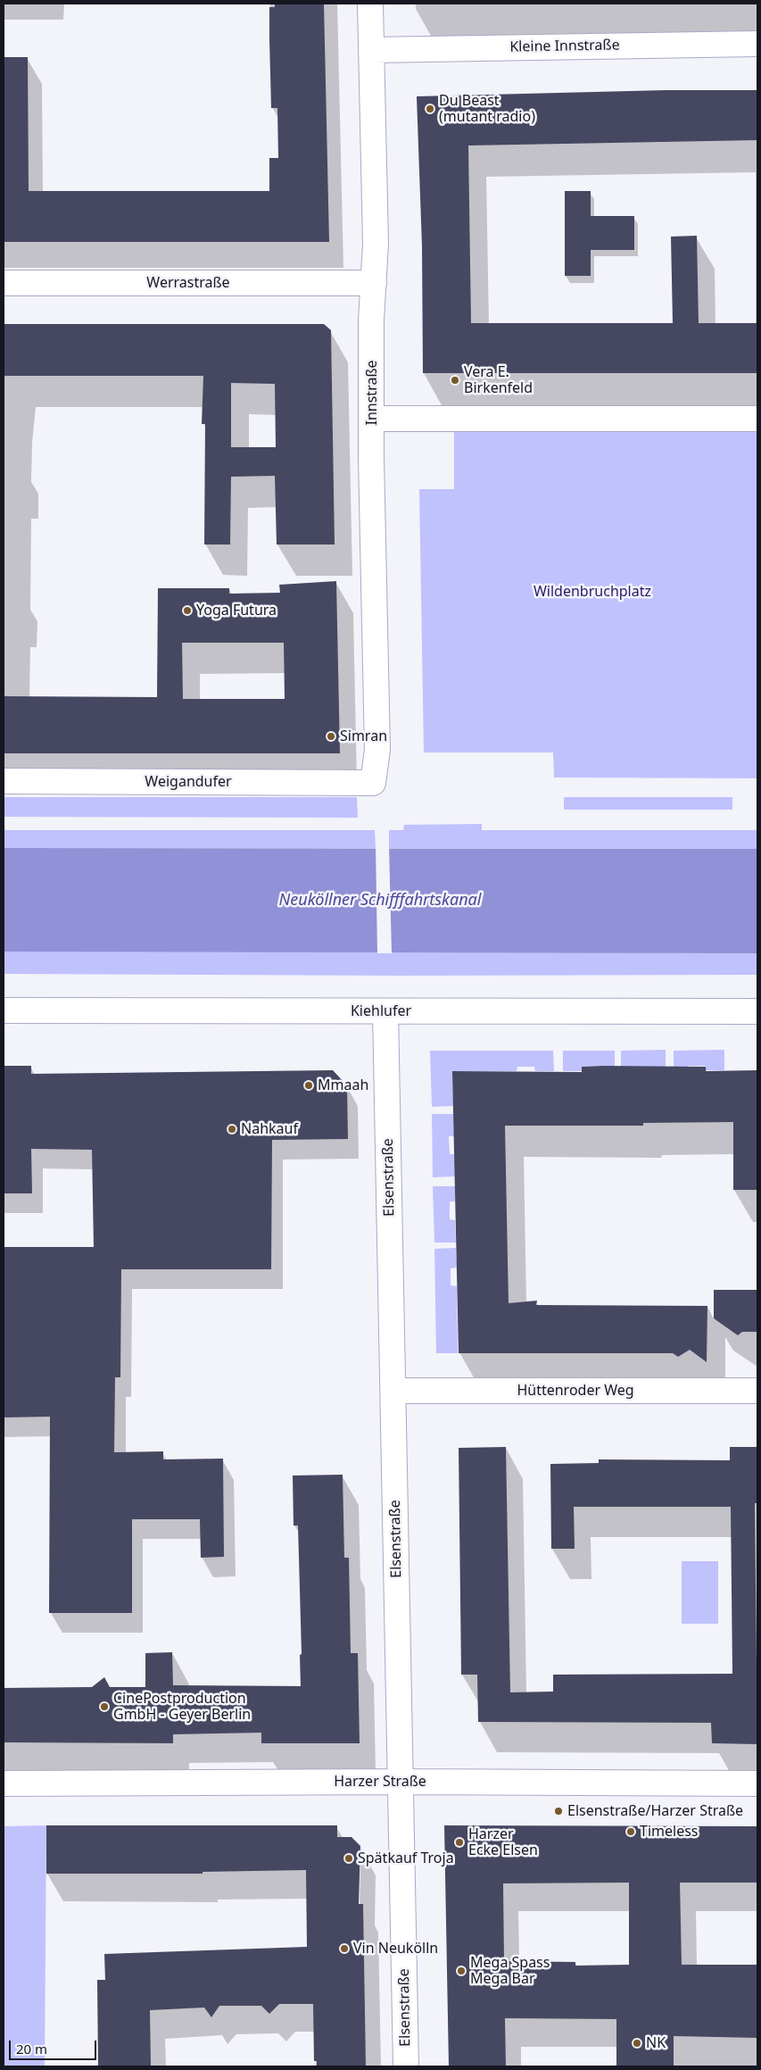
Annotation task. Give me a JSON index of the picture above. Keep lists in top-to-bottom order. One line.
{"streets":{"street":["Kleine Innstraße","Werrastraße","Innstraße","Weigandufer","Kiehlufer","Elsenstraße","Hüttenroder Weg","Harzer Straße"]},"crossings":[["Kleine Innstraße","Innstraße"],["Werrastraße","Innstraße"],["Innstraße","Weigandufer"],["Kiehlufer","Elsenstraße"],["Elsenstraße","Hüttenroder Weg"],["Elsenstraße","Harzer Straße"]],"water":["Neuköllner Schifffahrtskanal"],"parks":["Wildenbruchplatz"],"places":["Du Beast (mutant radio)","Vera E. Birkenfeld","Yoga Futura","Simran","Mmaah","Nahkauf","CinePostproduction GmbH - Geyer Berlin","Elsenstraße/Harzer Straße","Timeless","Harzer Ecke Elsen","Spätkauf Troja","Vin Neukölln","Mega Spass Mega Bar","NK"],"scale_bar":"20 m"}
